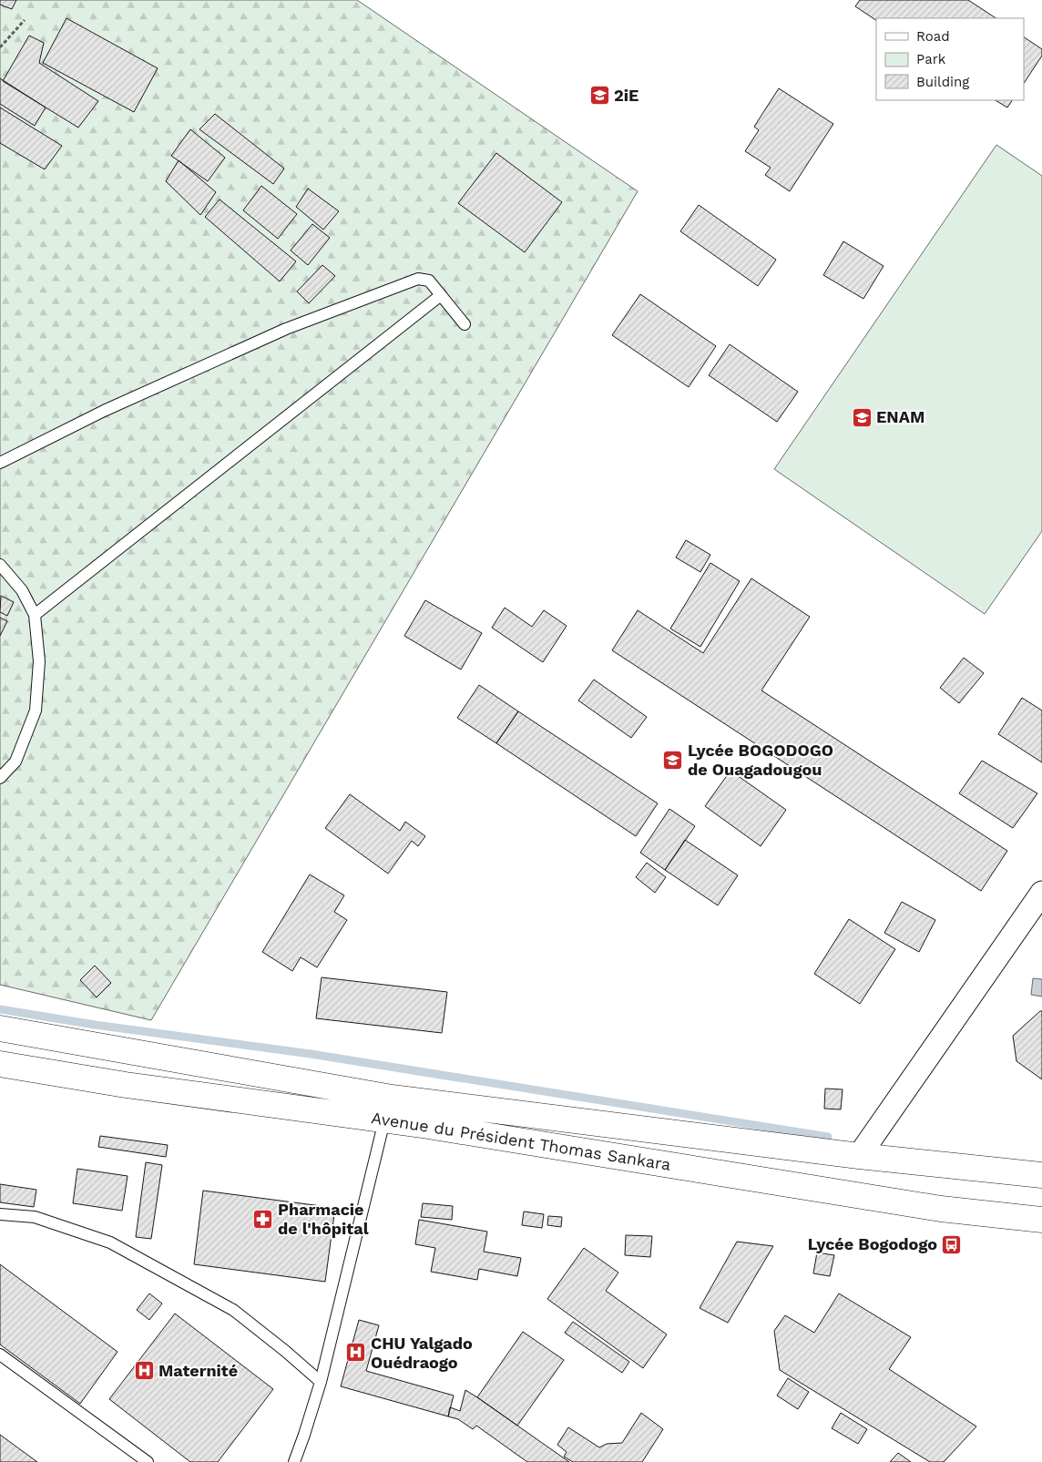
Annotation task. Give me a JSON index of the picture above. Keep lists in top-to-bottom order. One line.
{"streets":{"highway":["Avenue du Président Thomas Sankara"]},"places":{"school or university":["2iE","ENAM","Lycée BOGODOGO de Ouagadougou"],"pharmacy":["Pharmacie de l'hôpital"],"bus stop":["Lycée Bogodogo"],"hospital":["CHU Yalgado Ouédraogo","Maternité"]},"legend":["Road","Park","Building"]}
